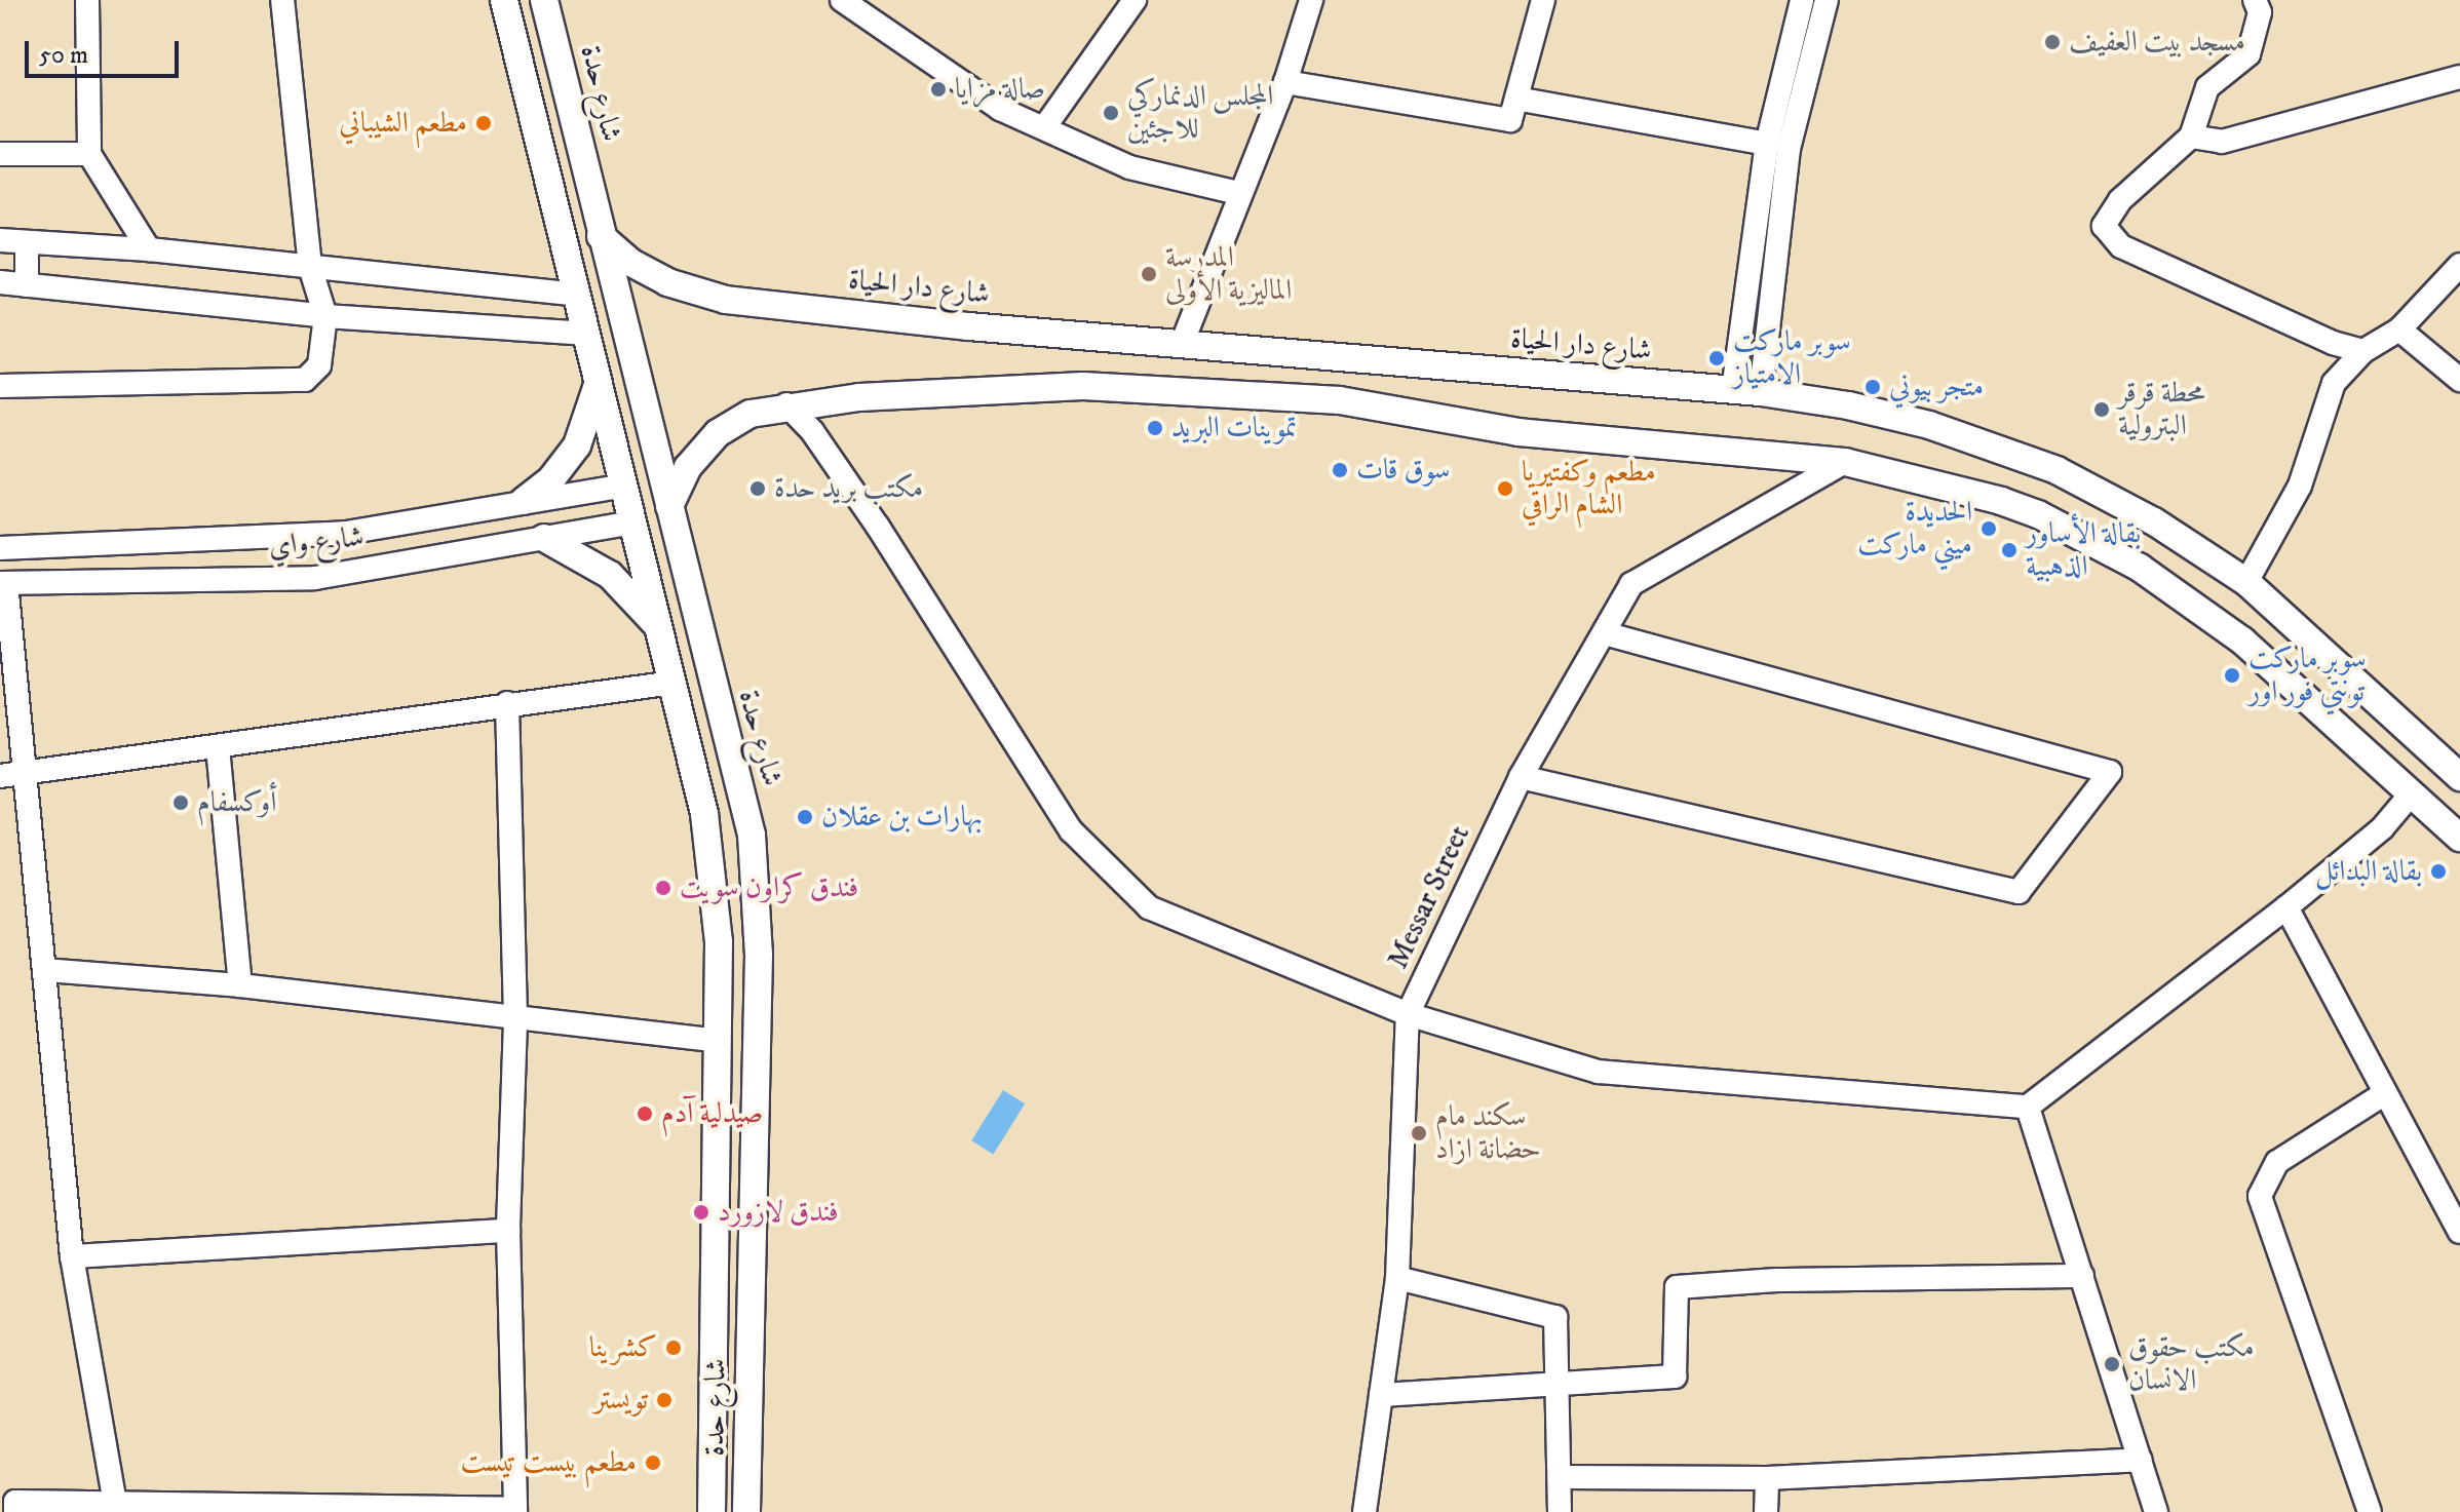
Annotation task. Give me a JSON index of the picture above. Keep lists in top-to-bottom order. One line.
{"streets":{"main road":["شارع حدة","شارع دار الحياة"],"street":["شارع واي","Messar Street"]},"crossings":[["شارع حدة","شارع دار الحياة"],["شارع حدة","شارع واي"]],"places":["مسجد بيت العفيف","صالة مزايا","المجلس الدنماركي للاجئين","مطعم الشيباني","المدرسة الماليزية الأولى","سوبر ماركت الامتياز","متجر بيوني","محطة قرقر البترولية","تموينات البريد","سوق قات","مكتب بريد حدة","مطعم وكفتيريا الشام الراقي","الحديدة ميني ماركت","بقالة الأساور الذهبية","سوبر ماركت تونتي فور اور","أوكسفام","بهارات بن عقلان","بقالة البدائل","فندق كراون سويت","صيدلية آدم","سكند مام حضانة ازاد","فندق لازورد","كشرينا","مكتب حقوق الانسان","تويستر","مطعم بيست تيست"],"scale_bar":"50 m"}
